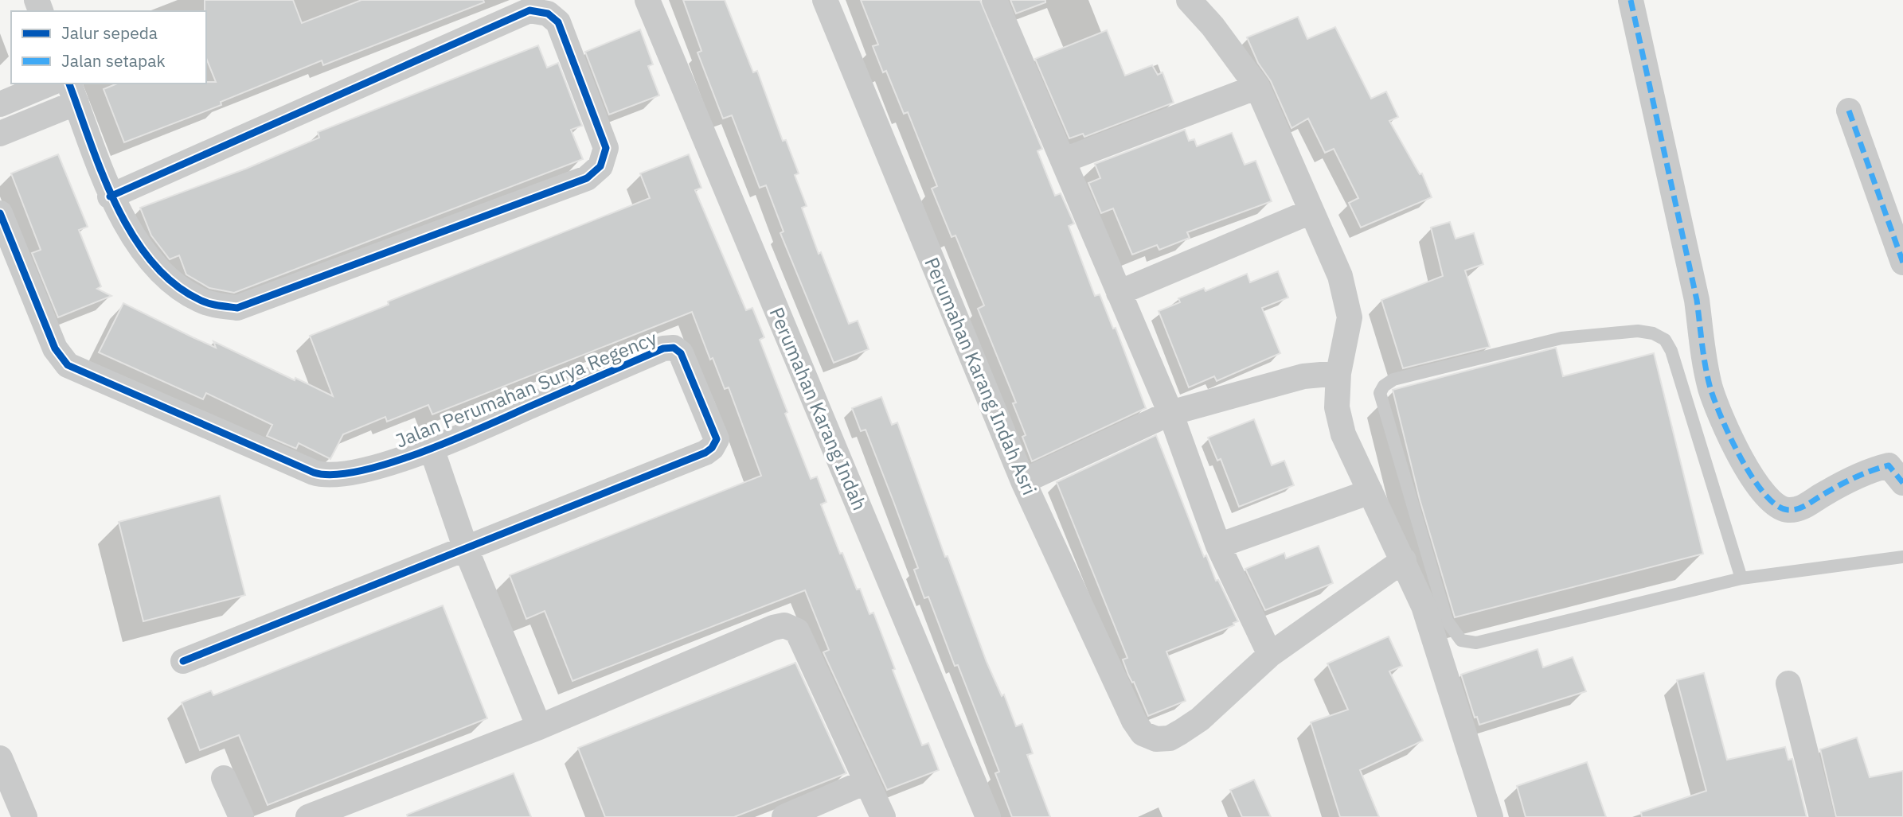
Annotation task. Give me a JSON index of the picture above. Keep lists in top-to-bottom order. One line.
{"streets":{"street":["Perumahan Karang Indah Asri","Jalan Perumahan Surya Regency","Perumahan Karang Indah"]},"legend":["Jalur sepeda","Jalan setapak"]}
